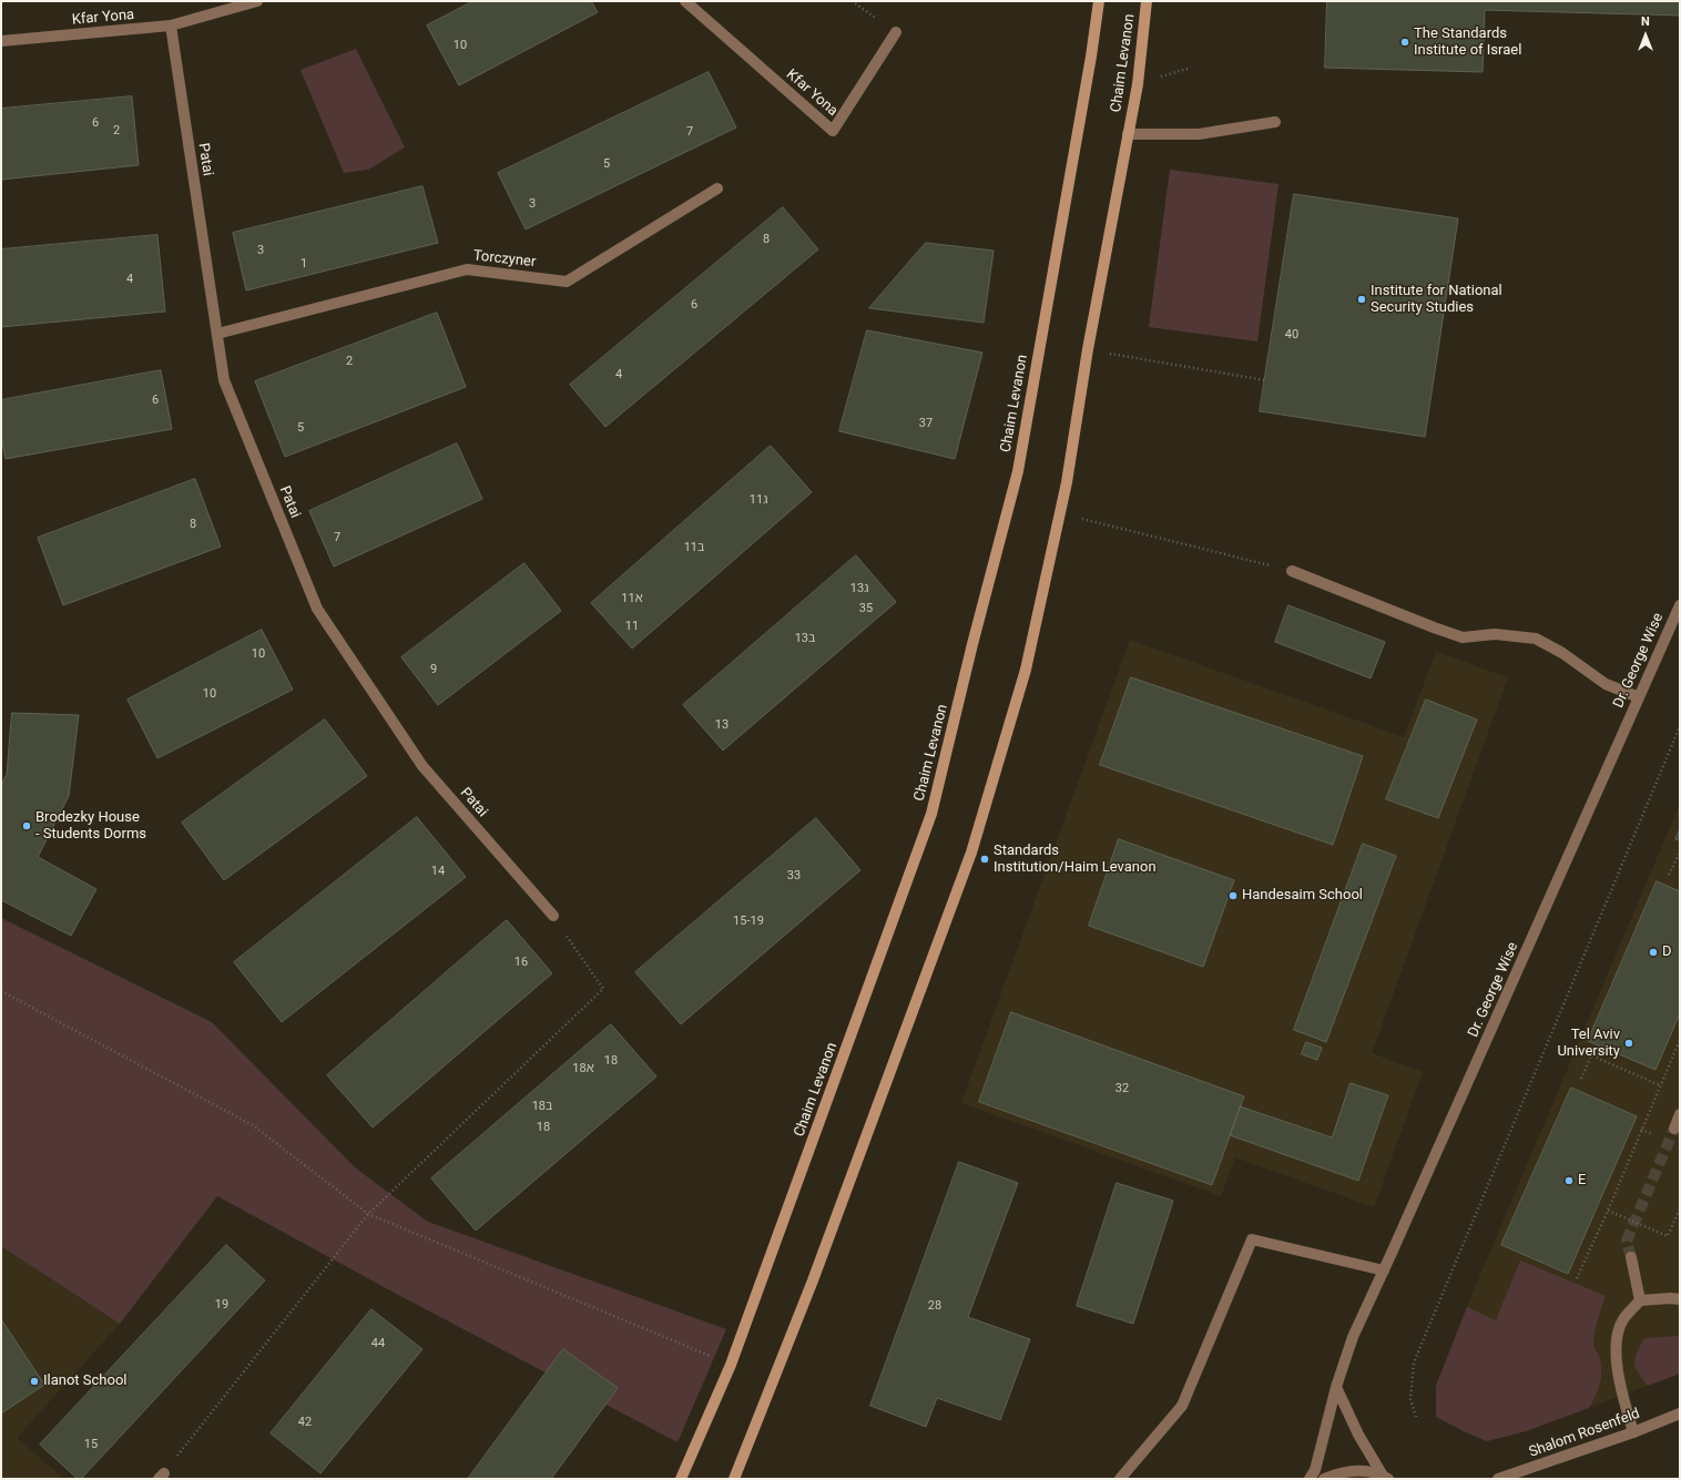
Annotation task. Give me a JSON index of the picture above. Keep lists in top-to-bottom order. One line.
{"streets":{"main road":["Chaim Levanon"],"street":["Kfar Yona","Patai","Torczyner","Dr. George Wise","Shalom Rosenfeld"]},"crossings":[["Kfar Yona","Patai"],["Patai","Torczyner"]],"places":["The Standards Institute of Israel","Institute for National Security Studies","Brodezky House - Students Dorms","Standards Institution/Haim Levanon","Handesaim School","D","Tel Aviv University","E","Ilanot School"],"house_numbers":["10","6","2","7","5","3","8","3","1","4","6","40","2","4","6","37","5","11ג","8","7","11ב","13ג","11א","35","11","13ב","10","9","10","13","14","33","15-19","16","18","18א","32","18ב","18","19","28","44","42","15"],"north":"top"}
